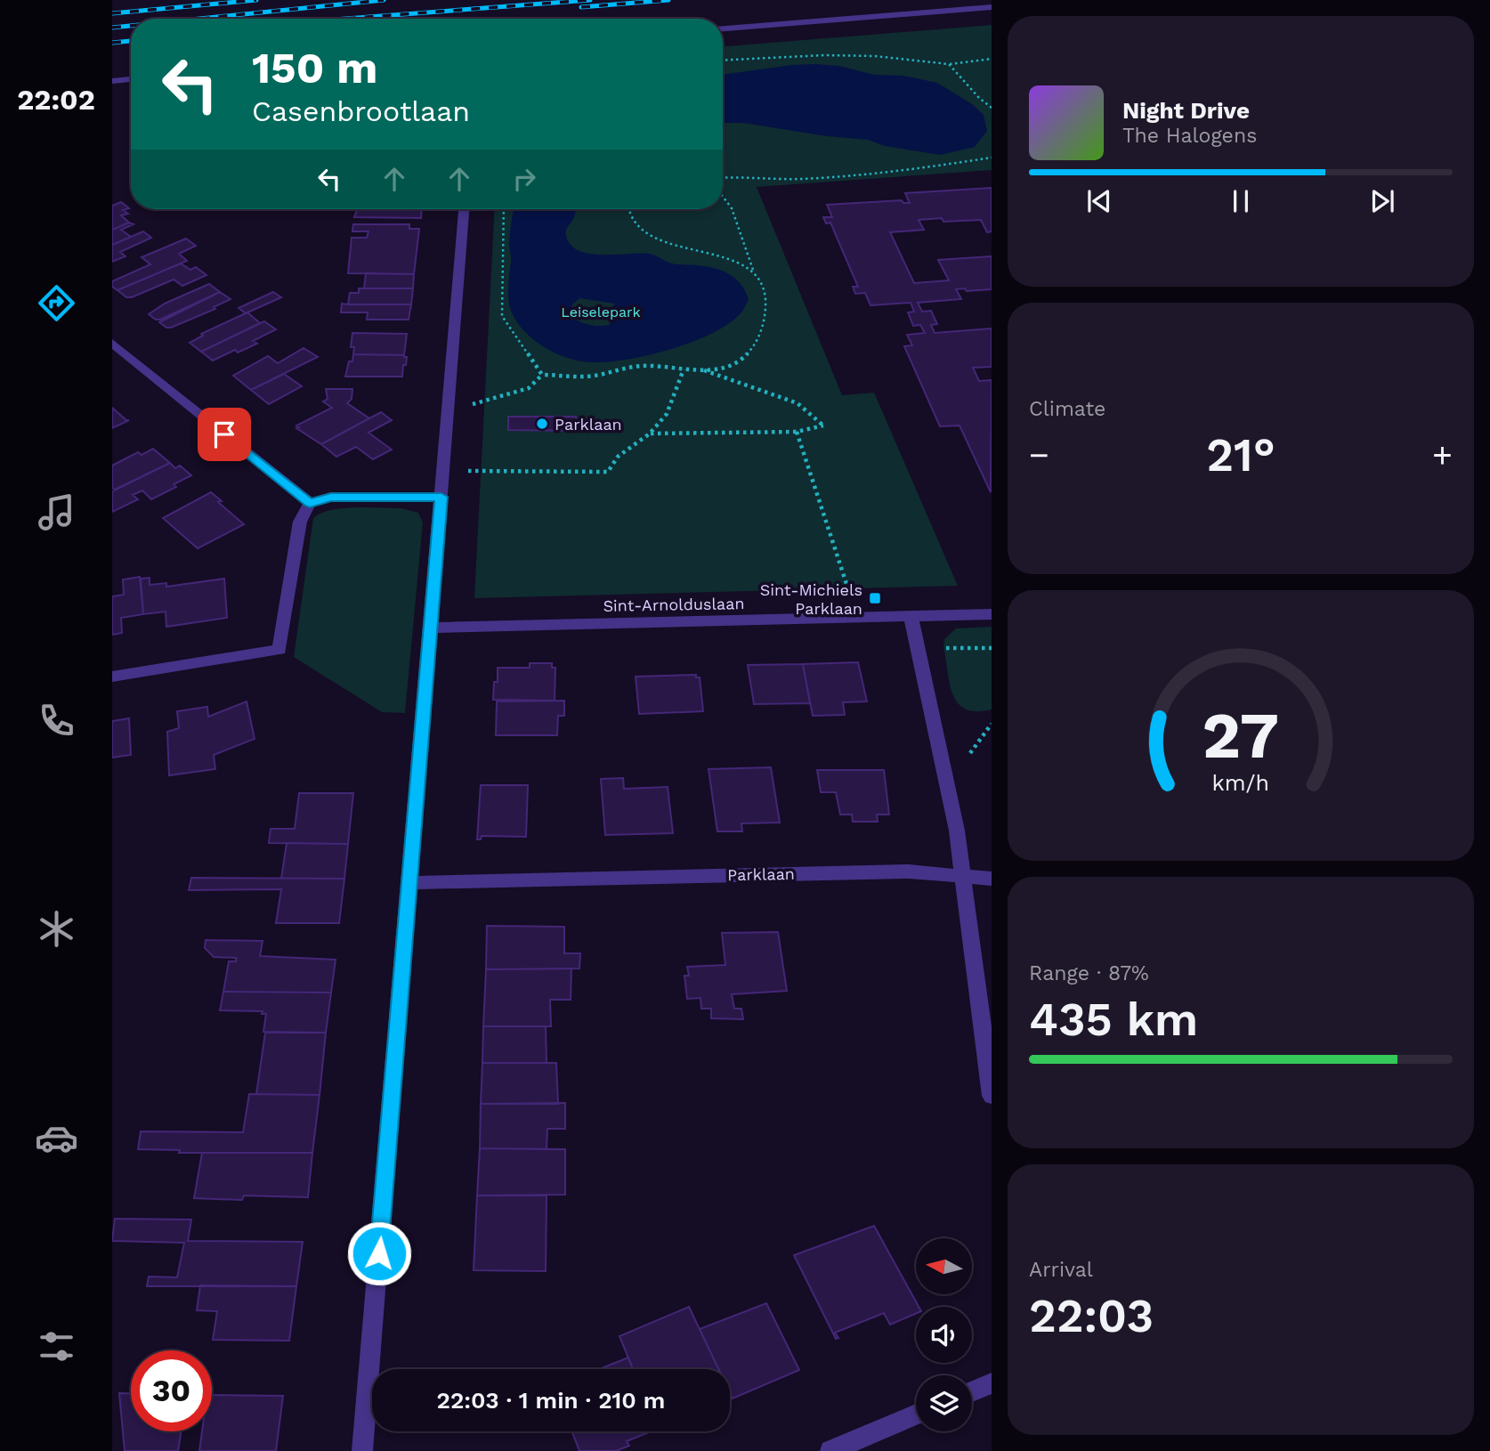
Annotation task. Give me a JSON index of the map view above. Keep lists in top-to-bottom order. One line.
{"streets":{"street":["Sint-Arnolduslaan","Parklaan"]},"parks":["Leiselepark"],"places":{"other":["Parklaan"],"transit":["Sint-Michiels Parklaan"]},"north":"left","page":{"tabs":"22:02","turn":["150 m","Casenbrootlaan"],"song":["Night Drive","The Halogens"],"tile":["Climate",["Range · 87%","435 km"],["Arrival","22:03"]],"heat":["−","21°","+"],"limit":"30","trip":"22:03 · 1 min · 210 m","gauge":["27","km/h"]}}
